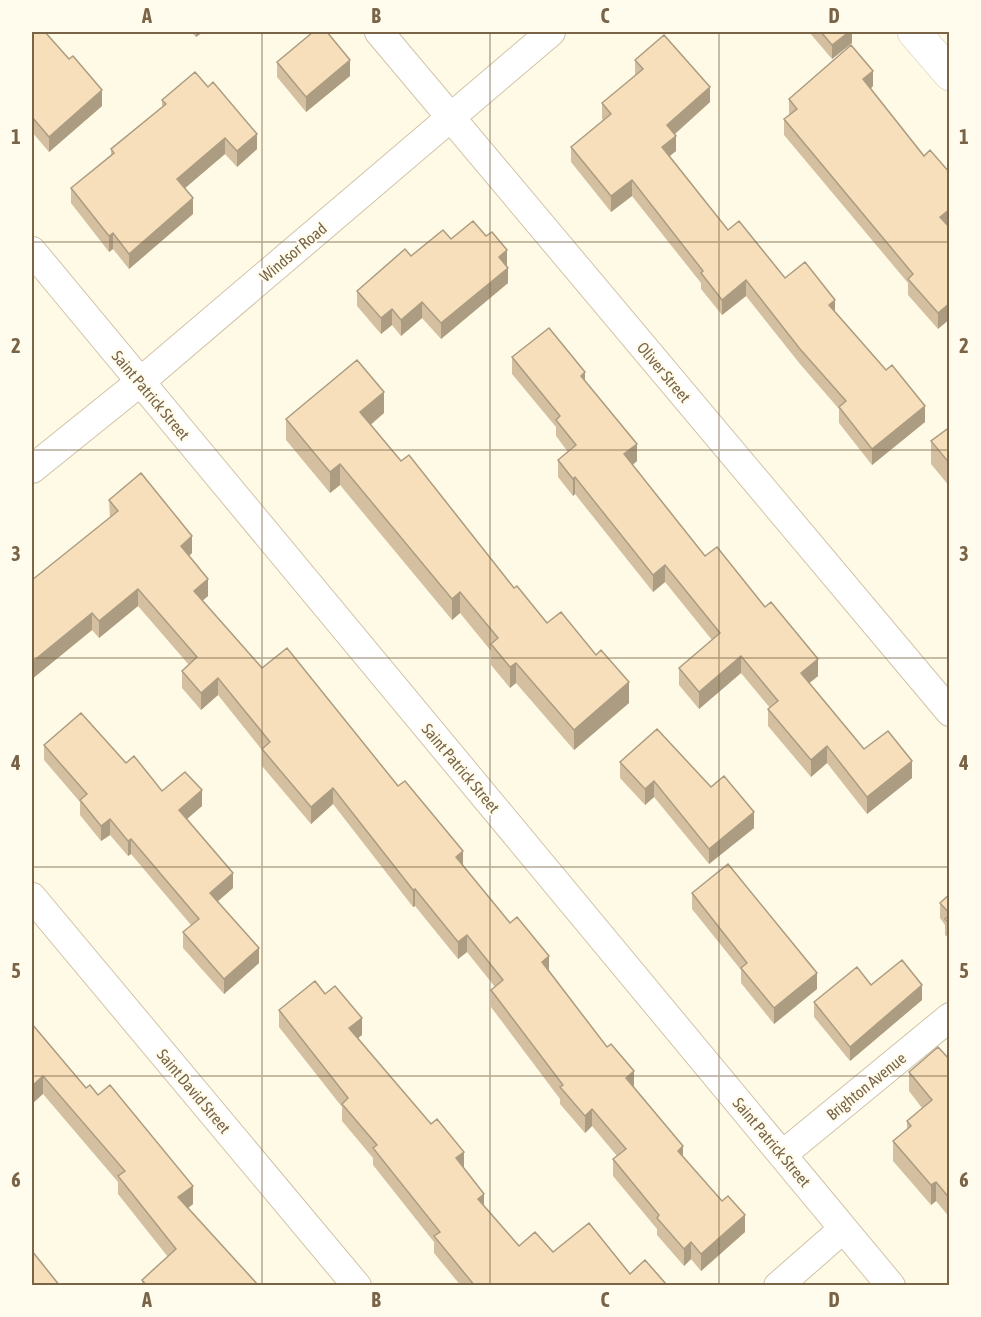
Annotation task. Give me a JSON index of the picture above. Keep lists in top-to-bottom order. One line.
{"streets":{"street":["Windsor Road","Oliver Street","Saint Patrick Street","Brighton Avenue","Saint David Street"]},"crossings":[["Windsor Road","Oliver Street"],["Windsor Road","Saint Patrick Street"],["Saint Patrick Street","Brighton Avenue"]],"grid":{"columns":["A","B","C","D"],"rows":["1","2","3","4","5","6"]}}
